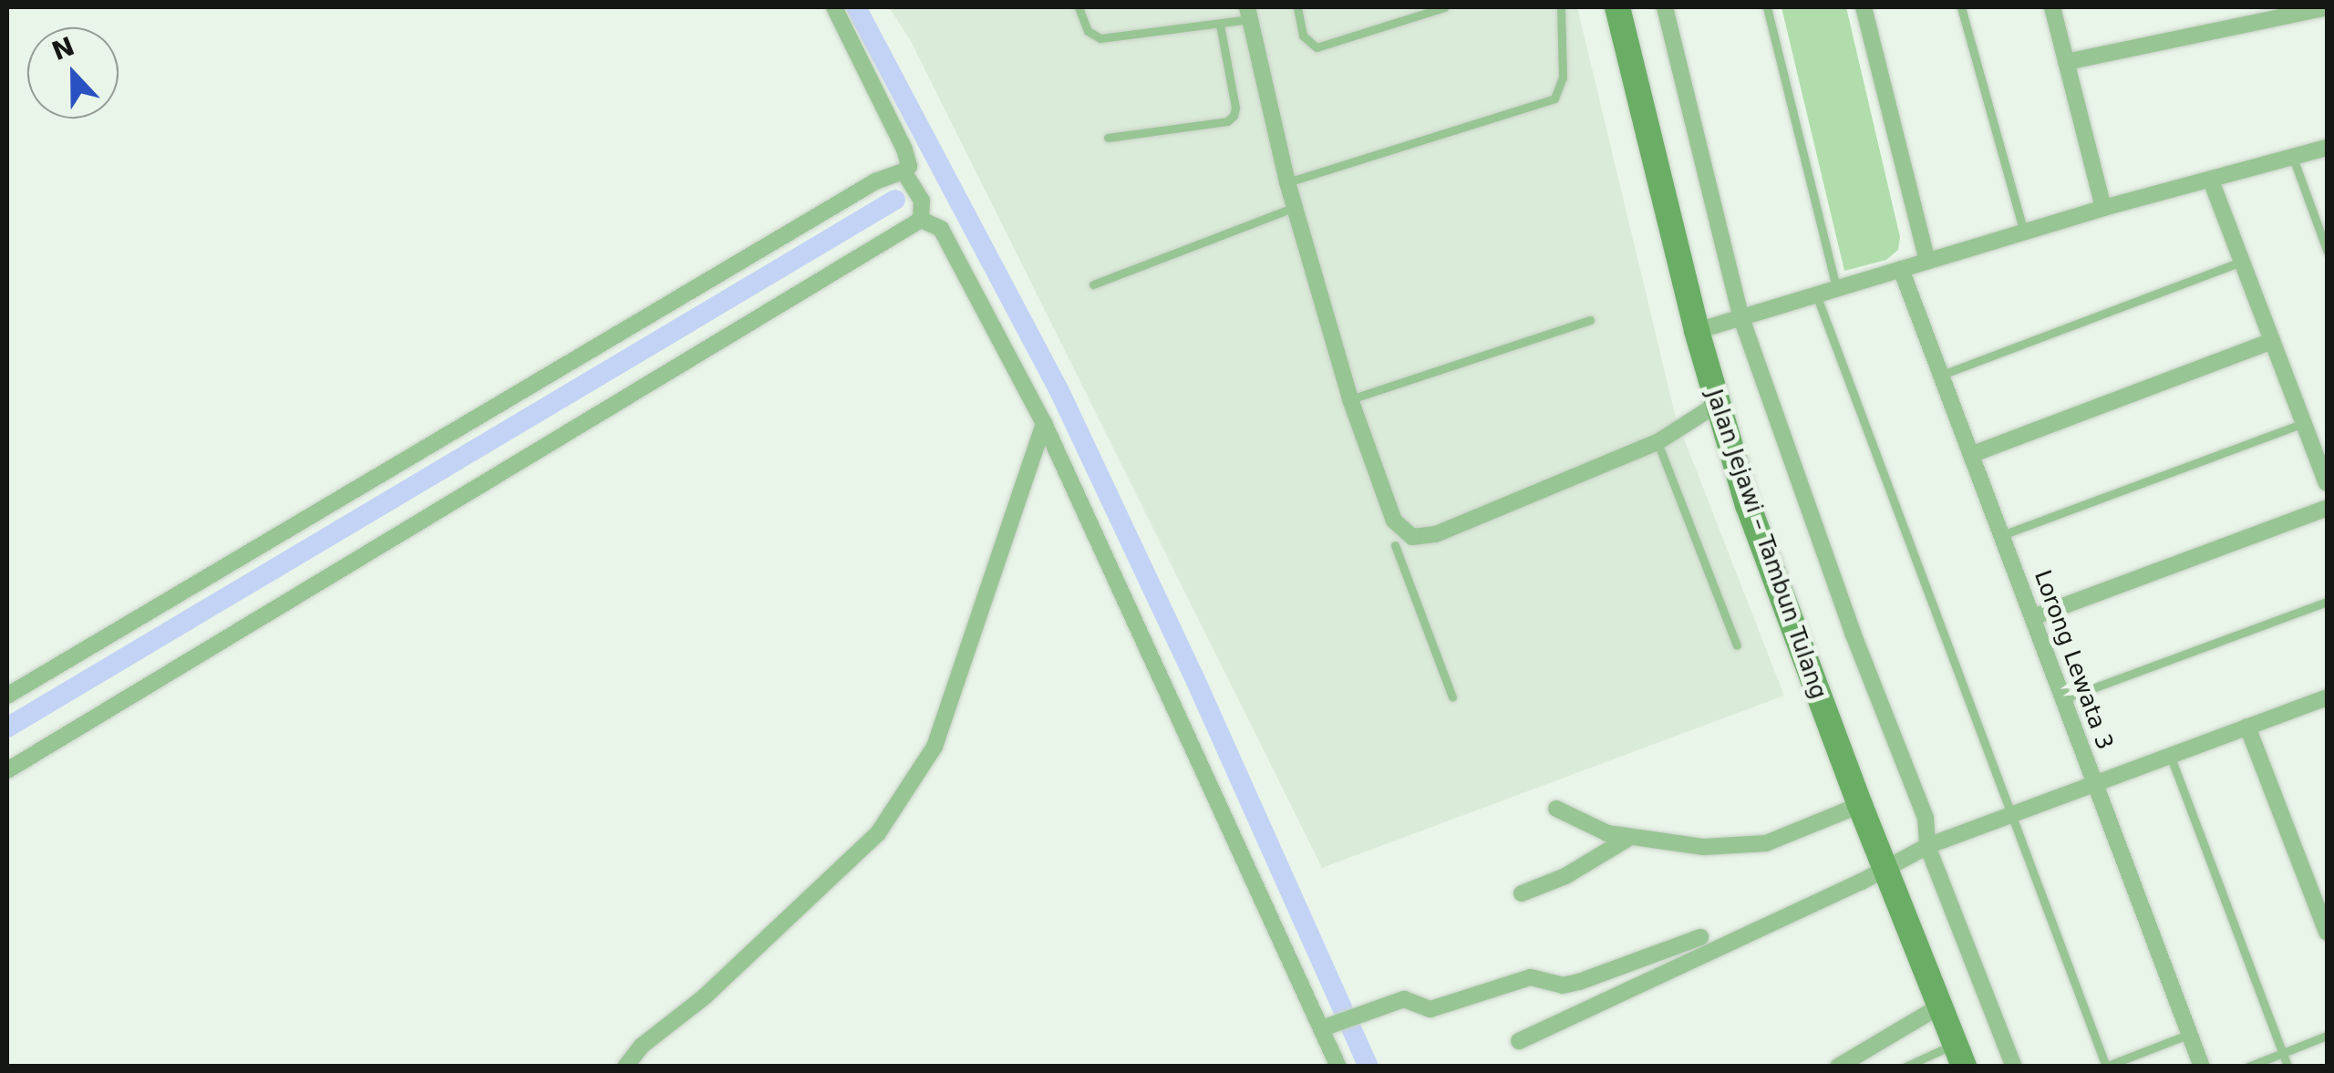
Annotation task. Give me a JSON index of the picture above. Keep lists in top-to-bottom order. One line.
{"streets":{"street":["Jalan Jejawi – Tambun Tulang","Lorong Lewata 3"]},"north":"top"}
